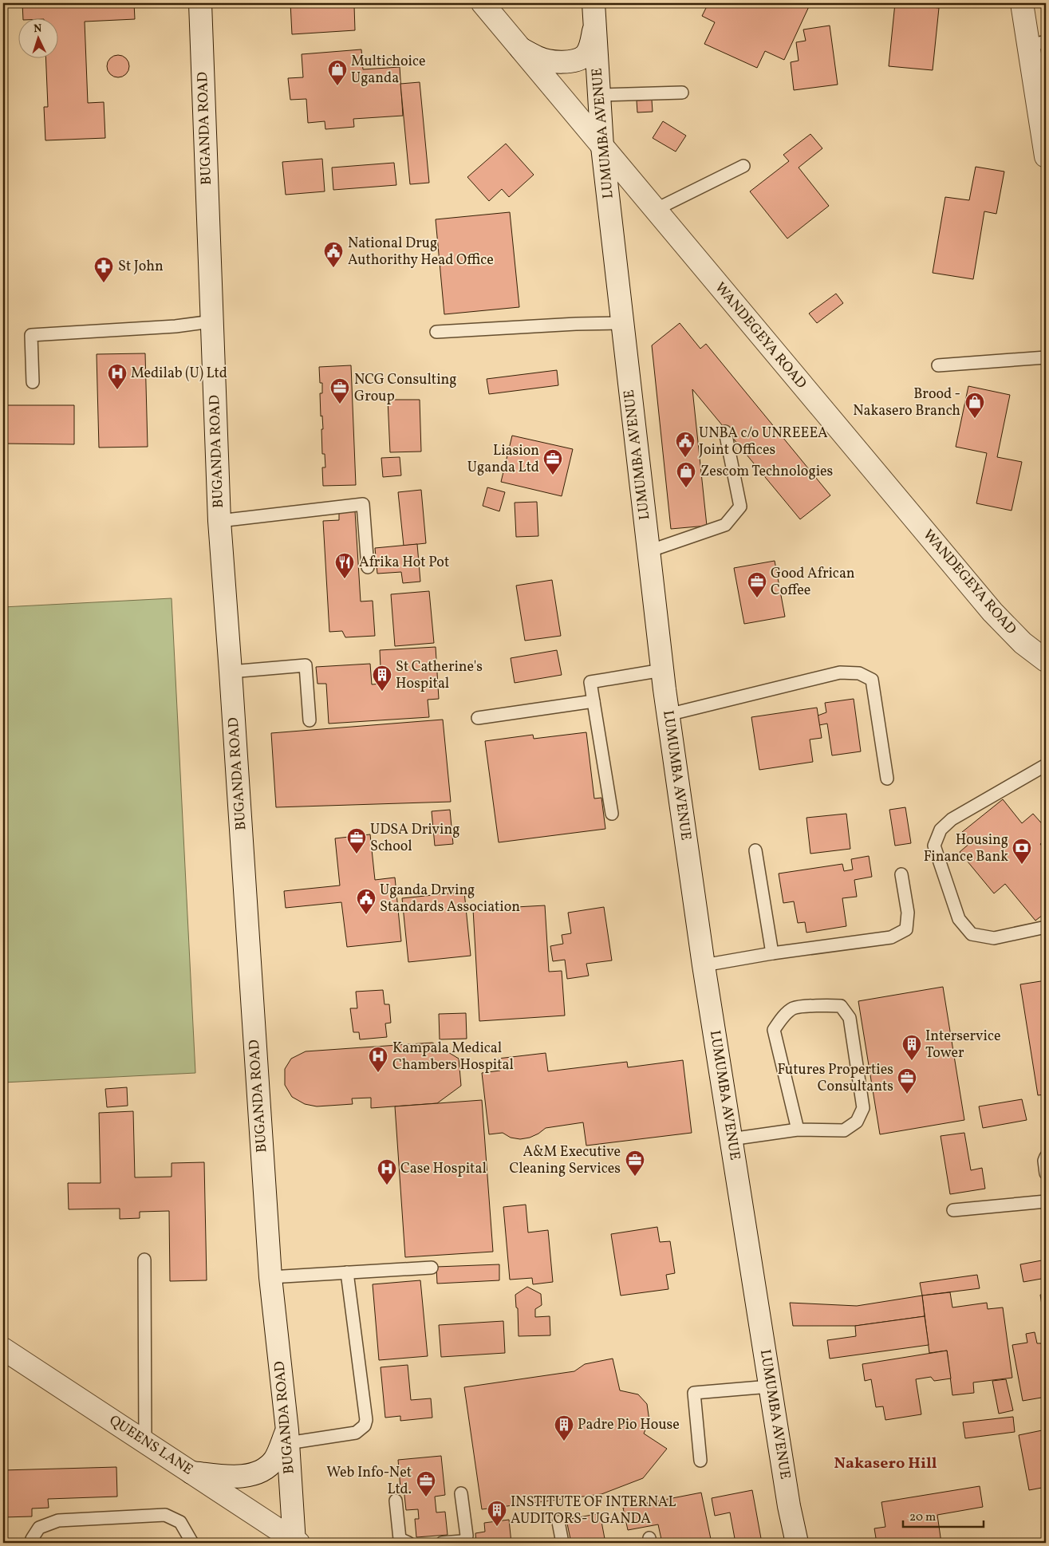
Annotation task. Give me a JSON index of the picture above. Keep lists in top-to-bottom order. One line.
{"streets":{"main road":["BUGANDA ROAD","LUMUMBA AVENUE","WANDEGEYA ROAD","QUEENS LANE"]},"crossings":[["BUGANDA ROAD","QUEENS LANE"],["LUMUMBA AVENUE","WANDEGEYA ROAD"]],"districts":["Nakasero Hill"],"places":{"shop":["Multichoice Uganda","Brood - Nakasero Branch","Zescom Technologies"],"public building":["National Drug Authorithy Head Office","UNBA c/o UNREEEA Joint Offices","Uganda Drving Standards Association"],"pharmacy":["St John"],"hospital":["Medilab (U) Ltd","Kampala Medical Chambers Hospital","Case Hospital"],"office":["NCG Consulting Group","Liasion Uganda Ltd","Good African Coffee","UDSA Driving School","Futures Properties Consultants","A&M Executive Cleaning Services","Web Info-Net Ltd."],"restaurant":["Afrika Hot Pot"],"building":["St Catherine's Hospital","Interservice Tower","Padre Pio House","INSTITUTE OF INTERNAL AUDITORS- UGANDA"],"bank":["Housing Finance Bank"]},"scale_bar":"20 m","north":"top"}
